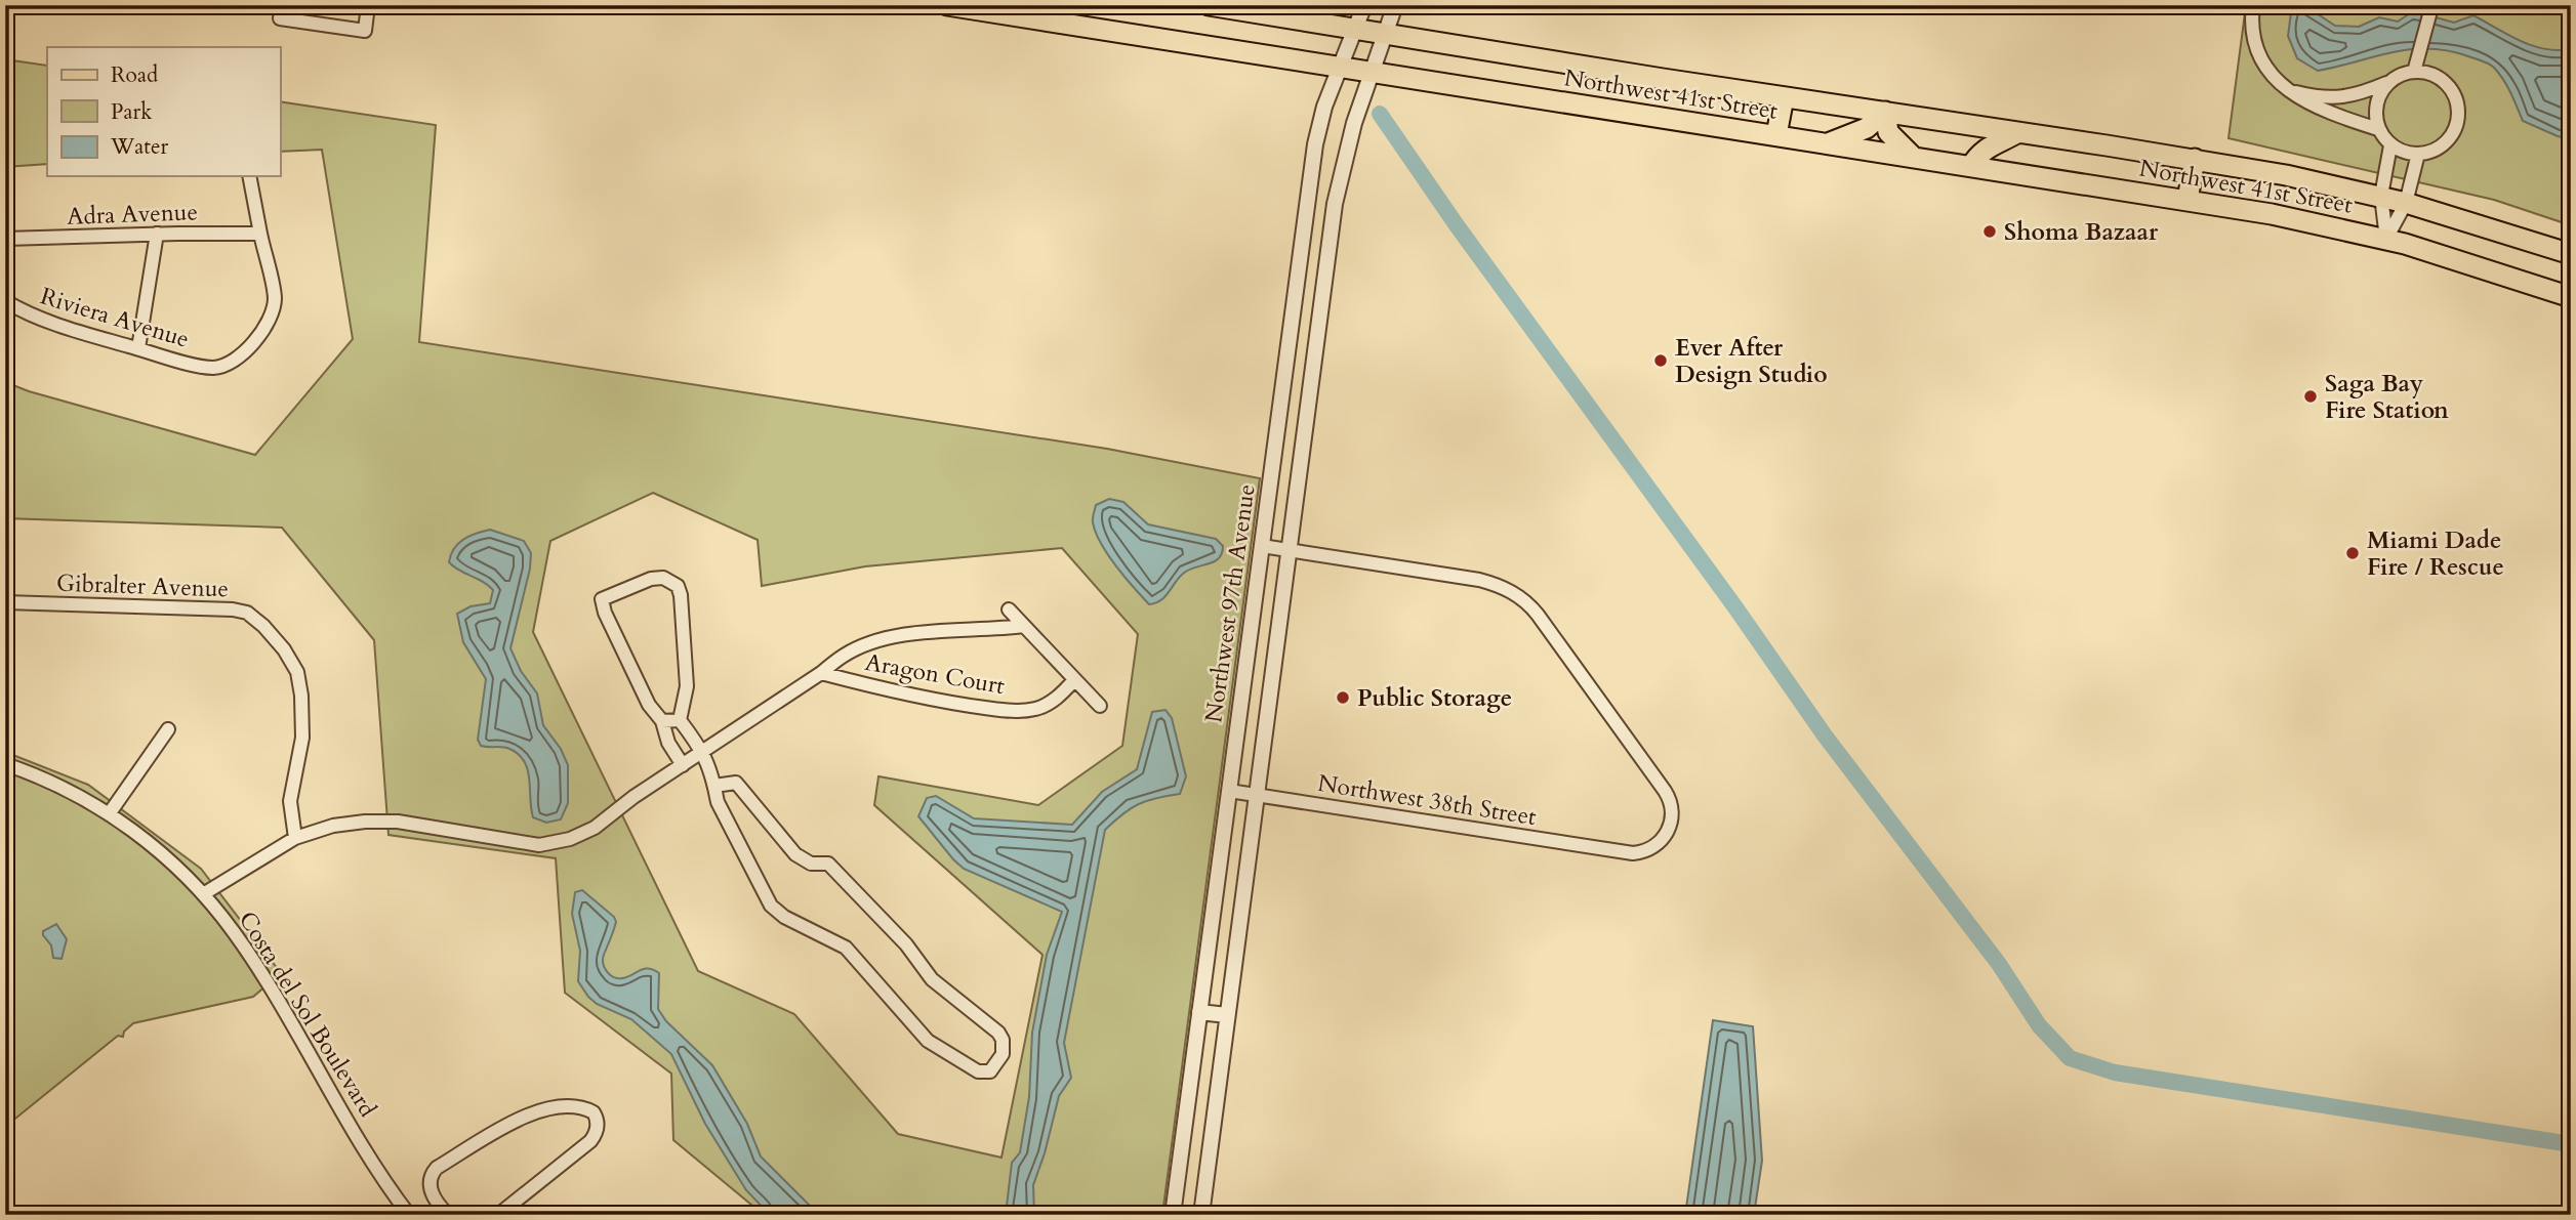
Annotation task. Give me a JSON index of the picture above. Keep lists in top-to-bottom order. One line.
{"streets":{"main road":["Northwest 41st Street"],"street":["Adra Avenue","Riviera Avenue","Gibralter Avenue","Northwest 97th Avenue","Aragon Court","Northwest 38th Street","Costa del Sol Boulevard"]},"crossings":[["Northwest 41st Street","Northwest 97th Avenue"],["Adra Avenue","Riviera Avenue"],["Northwest 97th Avenue","Northwest 38th Street"]],"places":["Shoma Bazaar","Ever After Design Studio","Saga Bay Fire Station","Miami Dade Fire / Rescue","Public Storage"],"legend":["Road","Park","Water"]}
